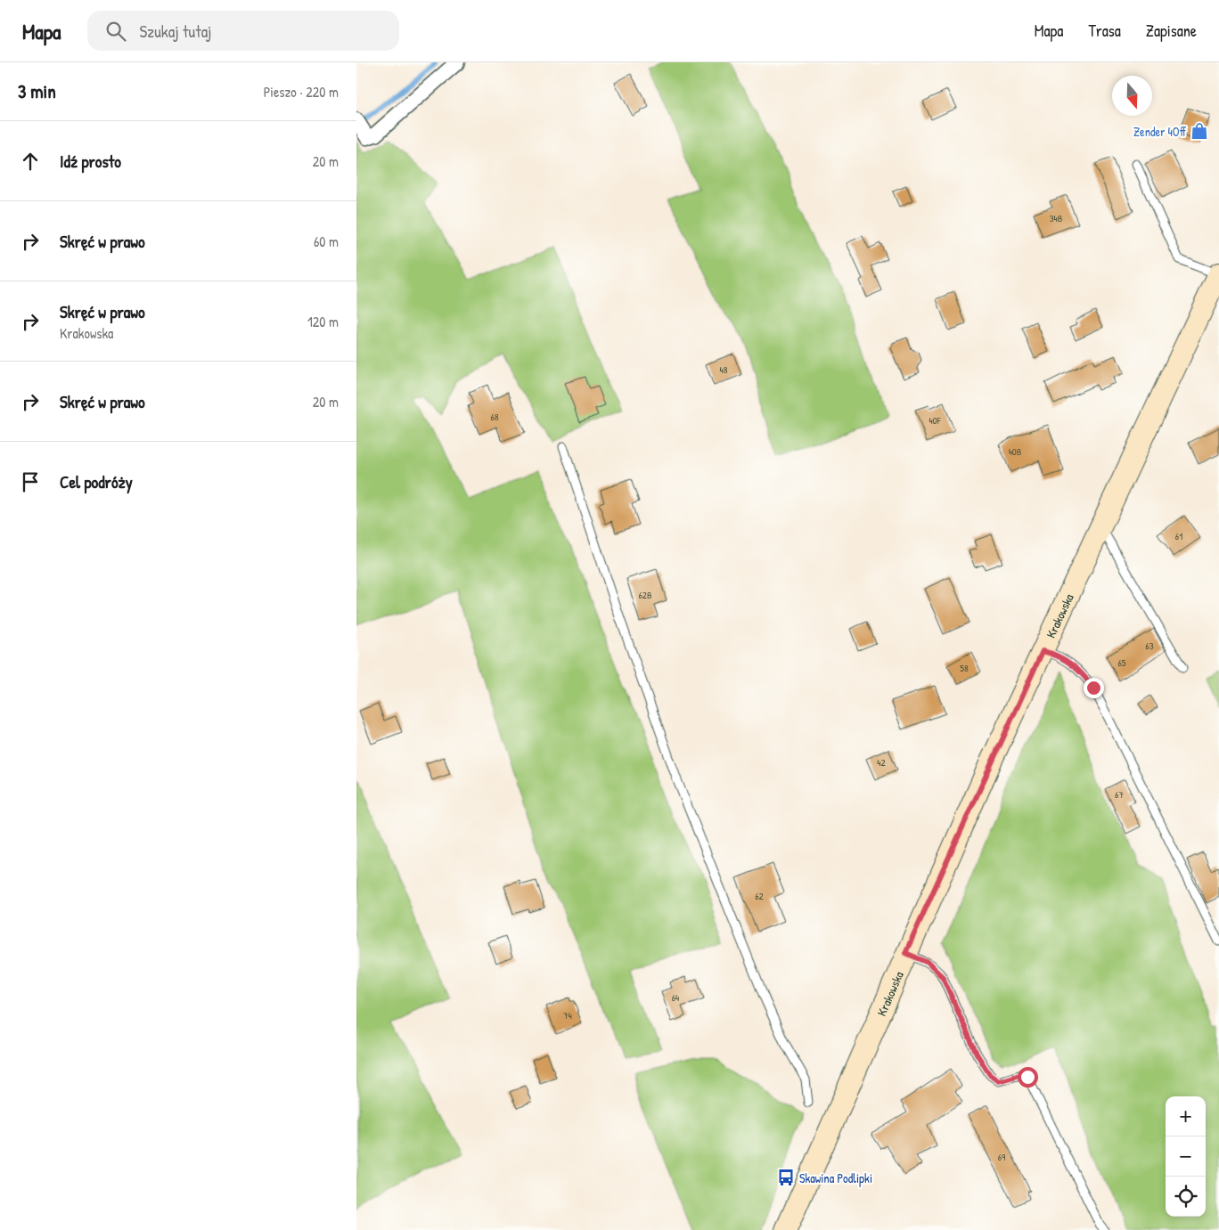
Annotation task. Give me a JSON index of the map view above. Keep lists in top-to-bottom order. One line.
{"streets":{"main road":["Krakowska"]},"places":{"shop":["Zender 4Off"],"bus stop":["Skawina Podlipki"]},"house_numbers":["34B","48","68","40F","40B","61","62B","63","65","58","42","67","62","64","74","69"],"north":"bottom","page":{"header":"Mapa","search":"Szukaj tutaj","nav":["Mapa","Trasa","Zapisane"],"heading":["3 min","Pieszo · 220 m"],"list":[["Idź prosto","20 m"],["Skręć w prawo","60 m"],["Skręć w prawo","Krakowska","120 m"],["Skręć w prawo","20 m"],"Cel podróży"],"map_buttons":["+","−"]}}
